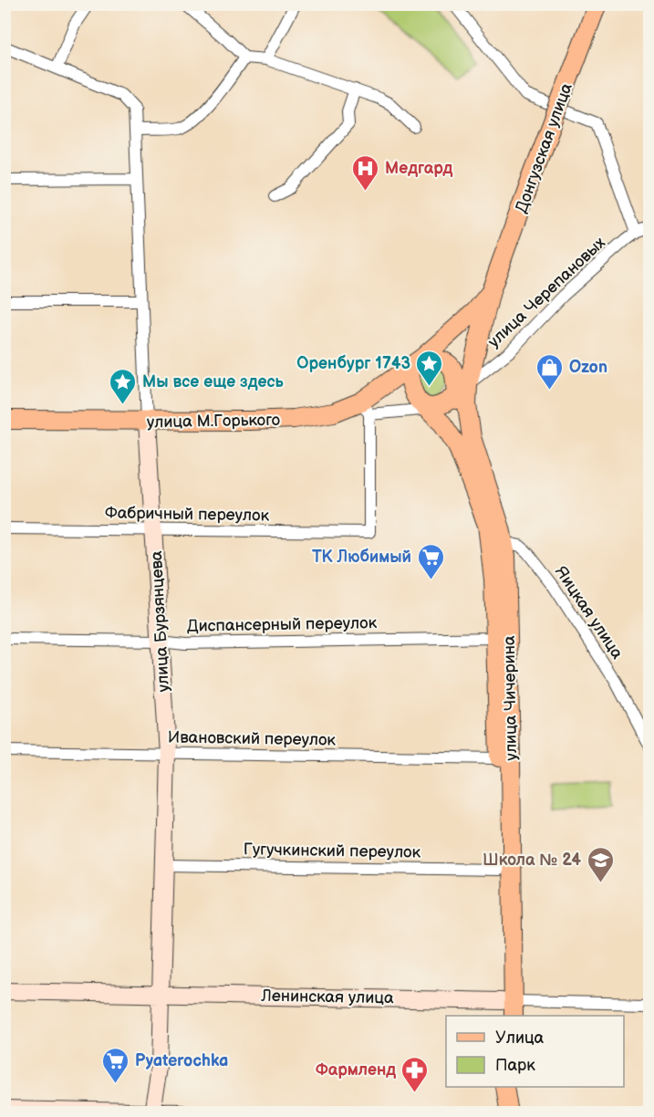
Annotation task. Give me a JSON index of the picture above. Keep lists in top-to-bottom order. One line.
{"streets":{"main road":["Донгузская улица","улица М.Горького","улица Чичерина"],"street":["улица Черепановых","Фабричный переулок","Яицкая улица","улица Бурзянцева","Диспансерный переулок","Ивановский переулок","Гугучкинский переулок","Ленинская улица"]},"crossings":[["Донгузская улица","улица М.Горького"],["улица Черепановых","улица Чичерина"],["улица М.Горького","Фабричный переулок"],["улица М.Горького","улица Бурзянцева"],["Фабричный переулок","улица Бурзянцева"],["Яицкая улица","улица Чичерина"],["улица Бурзянцева","Диспансерный переулок"],["улица Бурзянцева","Ивановский переулок"],["улица Бурзянцева","Гугучкинский переулок"],["улица Бурзянцева","Ленинская улица"],["Диспансерный переулок","улица Чичерина"],["улица Чичерина","Ивановский переулок"],["улица Чичерина","Гугучкинский переулок"],["улица Чичерина","Ленинская улица"]],"places":{"hospital":["Медгард"],"place":["Оренбург 1743","Мы все еще здесь"],"shop":["Ozon"],"supermarket":["ТК Любимый","Pyaterochka"],"school or university":["Школа № 24"],"pharmacy":["Фармленд"]},"legend":["Улица","Парк"]}
